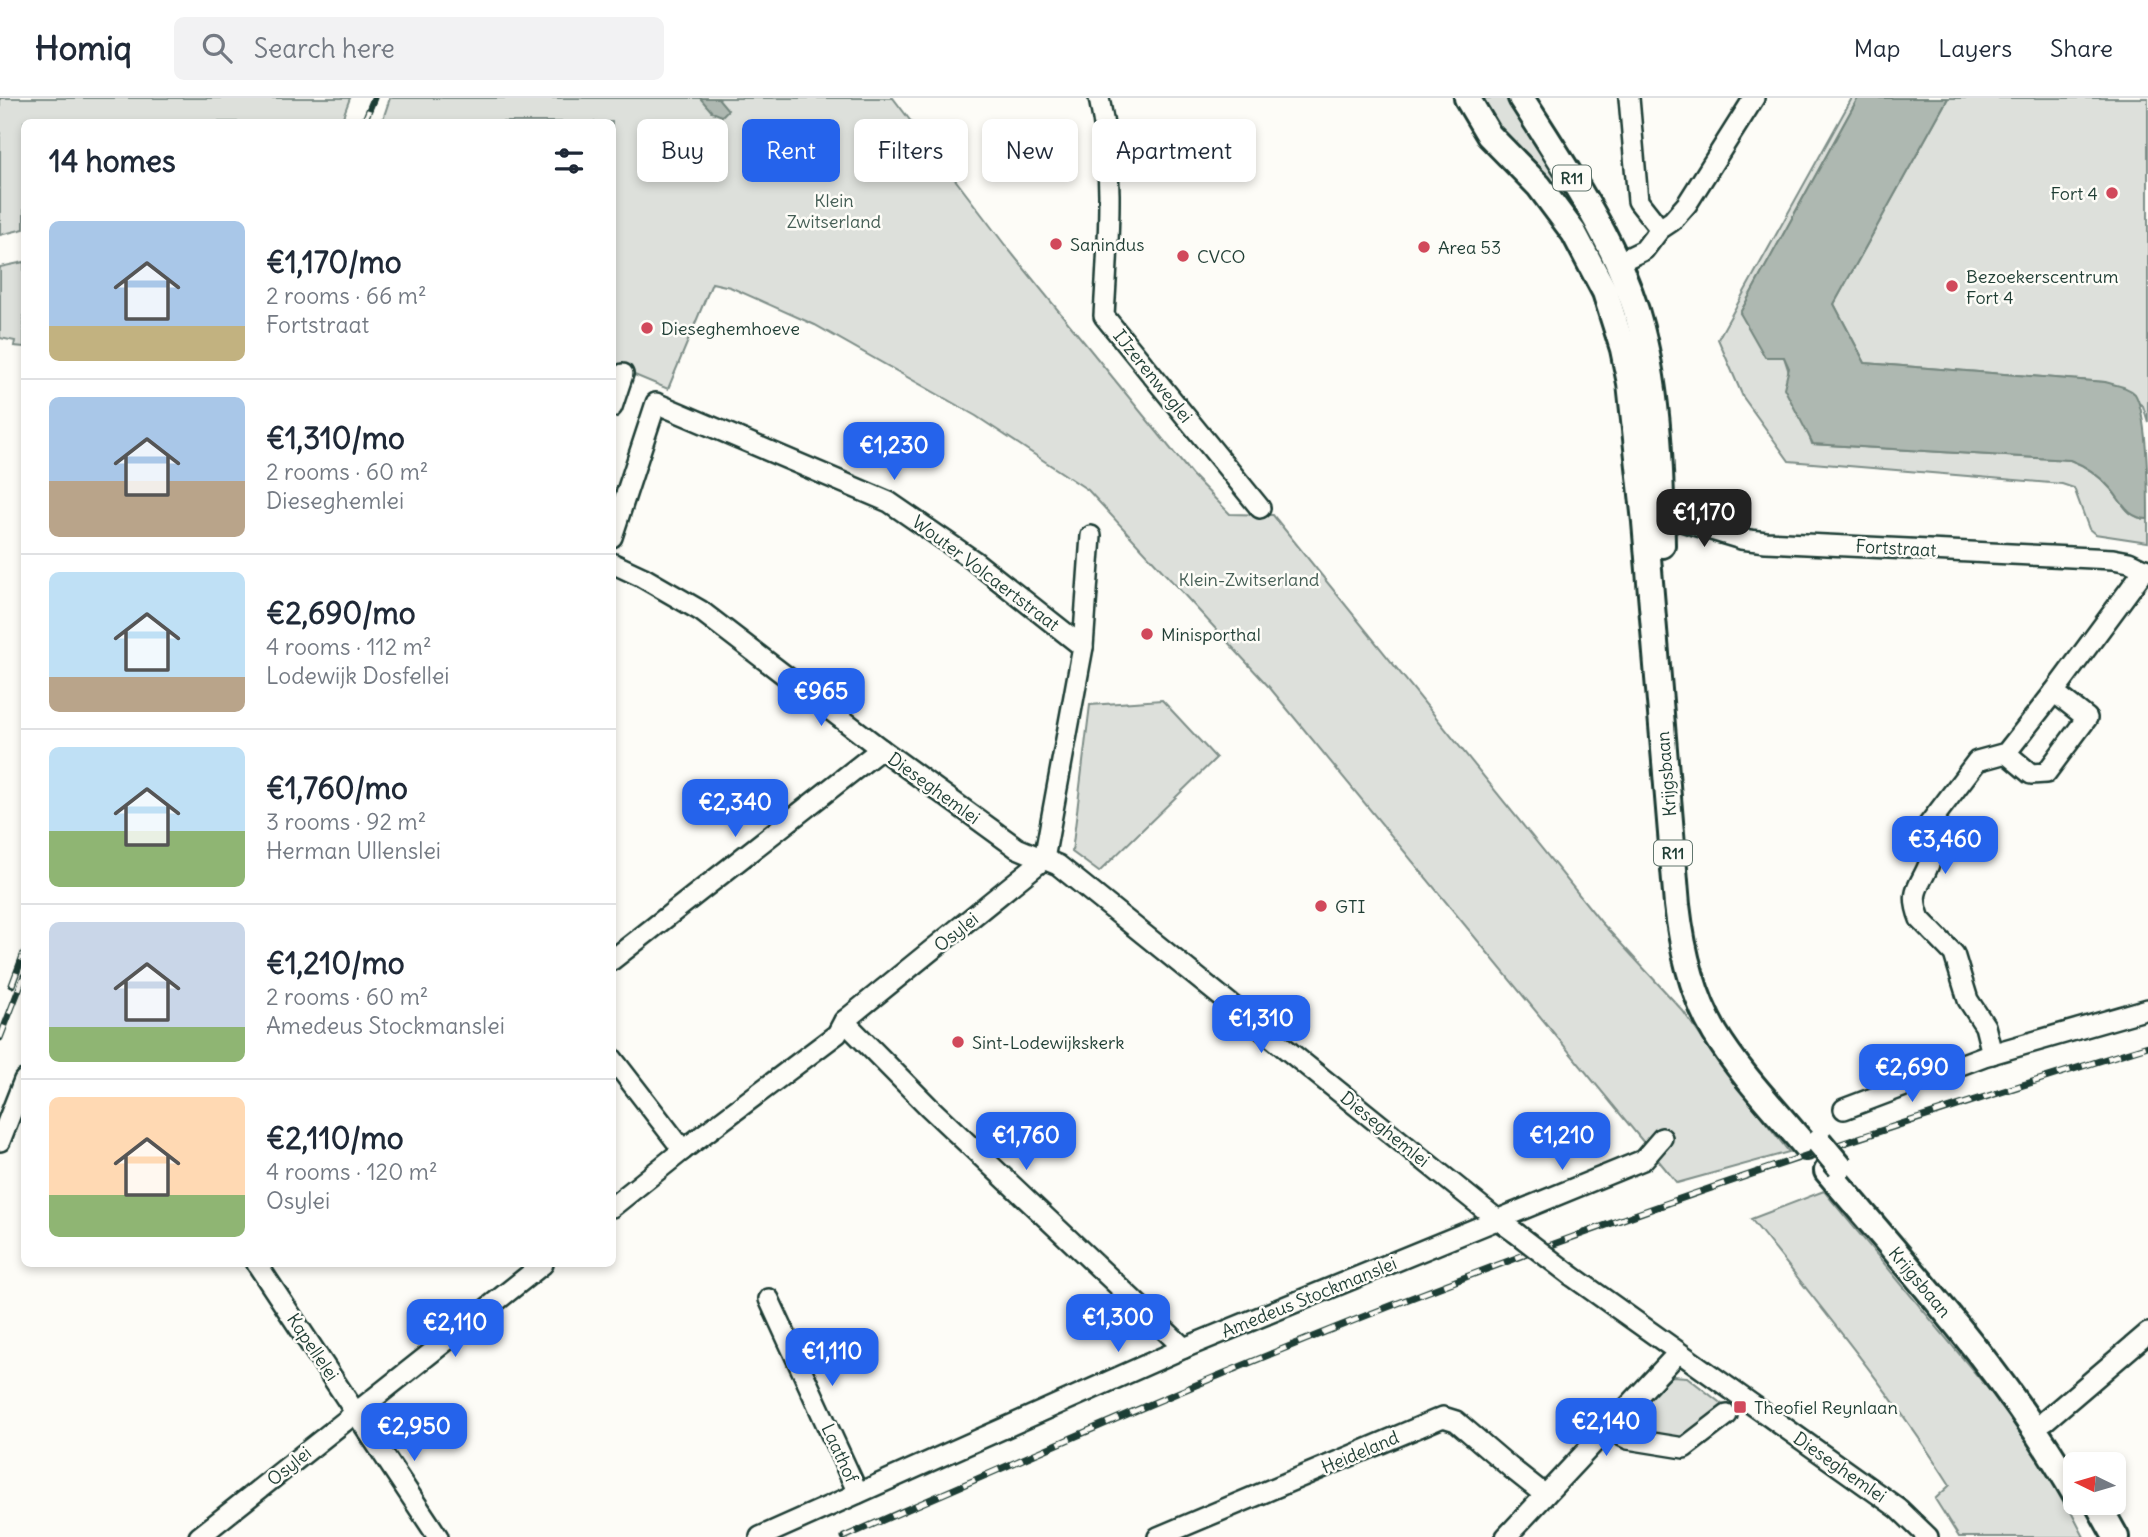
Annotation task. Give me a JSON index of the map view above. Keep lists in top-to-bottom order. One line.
{"streets":{"main road":["R11","Krijgsbaan"],"street":["IJzerenweglei","Fortstraat","Wouter Volcaertstraat","Dieseghemlei","Osylei","Amedeus Stockmanslei","Kapellelei","Heideland","Laathof"]},"crossings":[["Fortstraat","Krijgsbaan"],["Dieseghemlei","Osylei"],["Dieseghemlei","Amedeus Stockmanslei"],["Osylei","Kapellelei"],["Amedeus Stockmanslei","Laathof"]],"parks":["Klein Zwitserland","Klein-Zwitserland"],"places":{"other":["Fort 4","Sanindus","Area 53","CVCO","Bezoekerscentrum Fort 4","Dieseghemhoeve","Minisporthal","GTI","Sint-Lodewijkskerk"],"transit":["Theofiel Reynlaan"]},"north":"left","page":{"header":"Homiq","search":"Search here","nav":["Map","Layers","Share"],"chip":["Buy","Rent","Filters","New","Apartment"],"heading":"14 homes","list":[{"name":"€1,170/mo","note":"2 rooms · 66 m² · Fortstraat"},{"name":"€1,310/mo","note":"2 rooms · 60 m² · Dieseghemlei"},{"name":"€2,690/mo","note":"4 rooms · 112 m² · Lodewijk Dosfellei"},{"name":"€1,760/mo","note":"3 rooms · 92 m² · Herman Ullenslei"},{"name":"€1,210/mo","note":"2 rooms · 60 m² · Amedeus Stockmanslei"},{"name":"€2,110/mo","note":"4 rooms · 120 m² · Osylei"}],"price":["€1,230","€1,170","€965","€2,340","€3,460","€1,310","€2,690","€1,760","€1,210","€1,300","€2,110","€1,110","€2,140","€2,950"]}}
